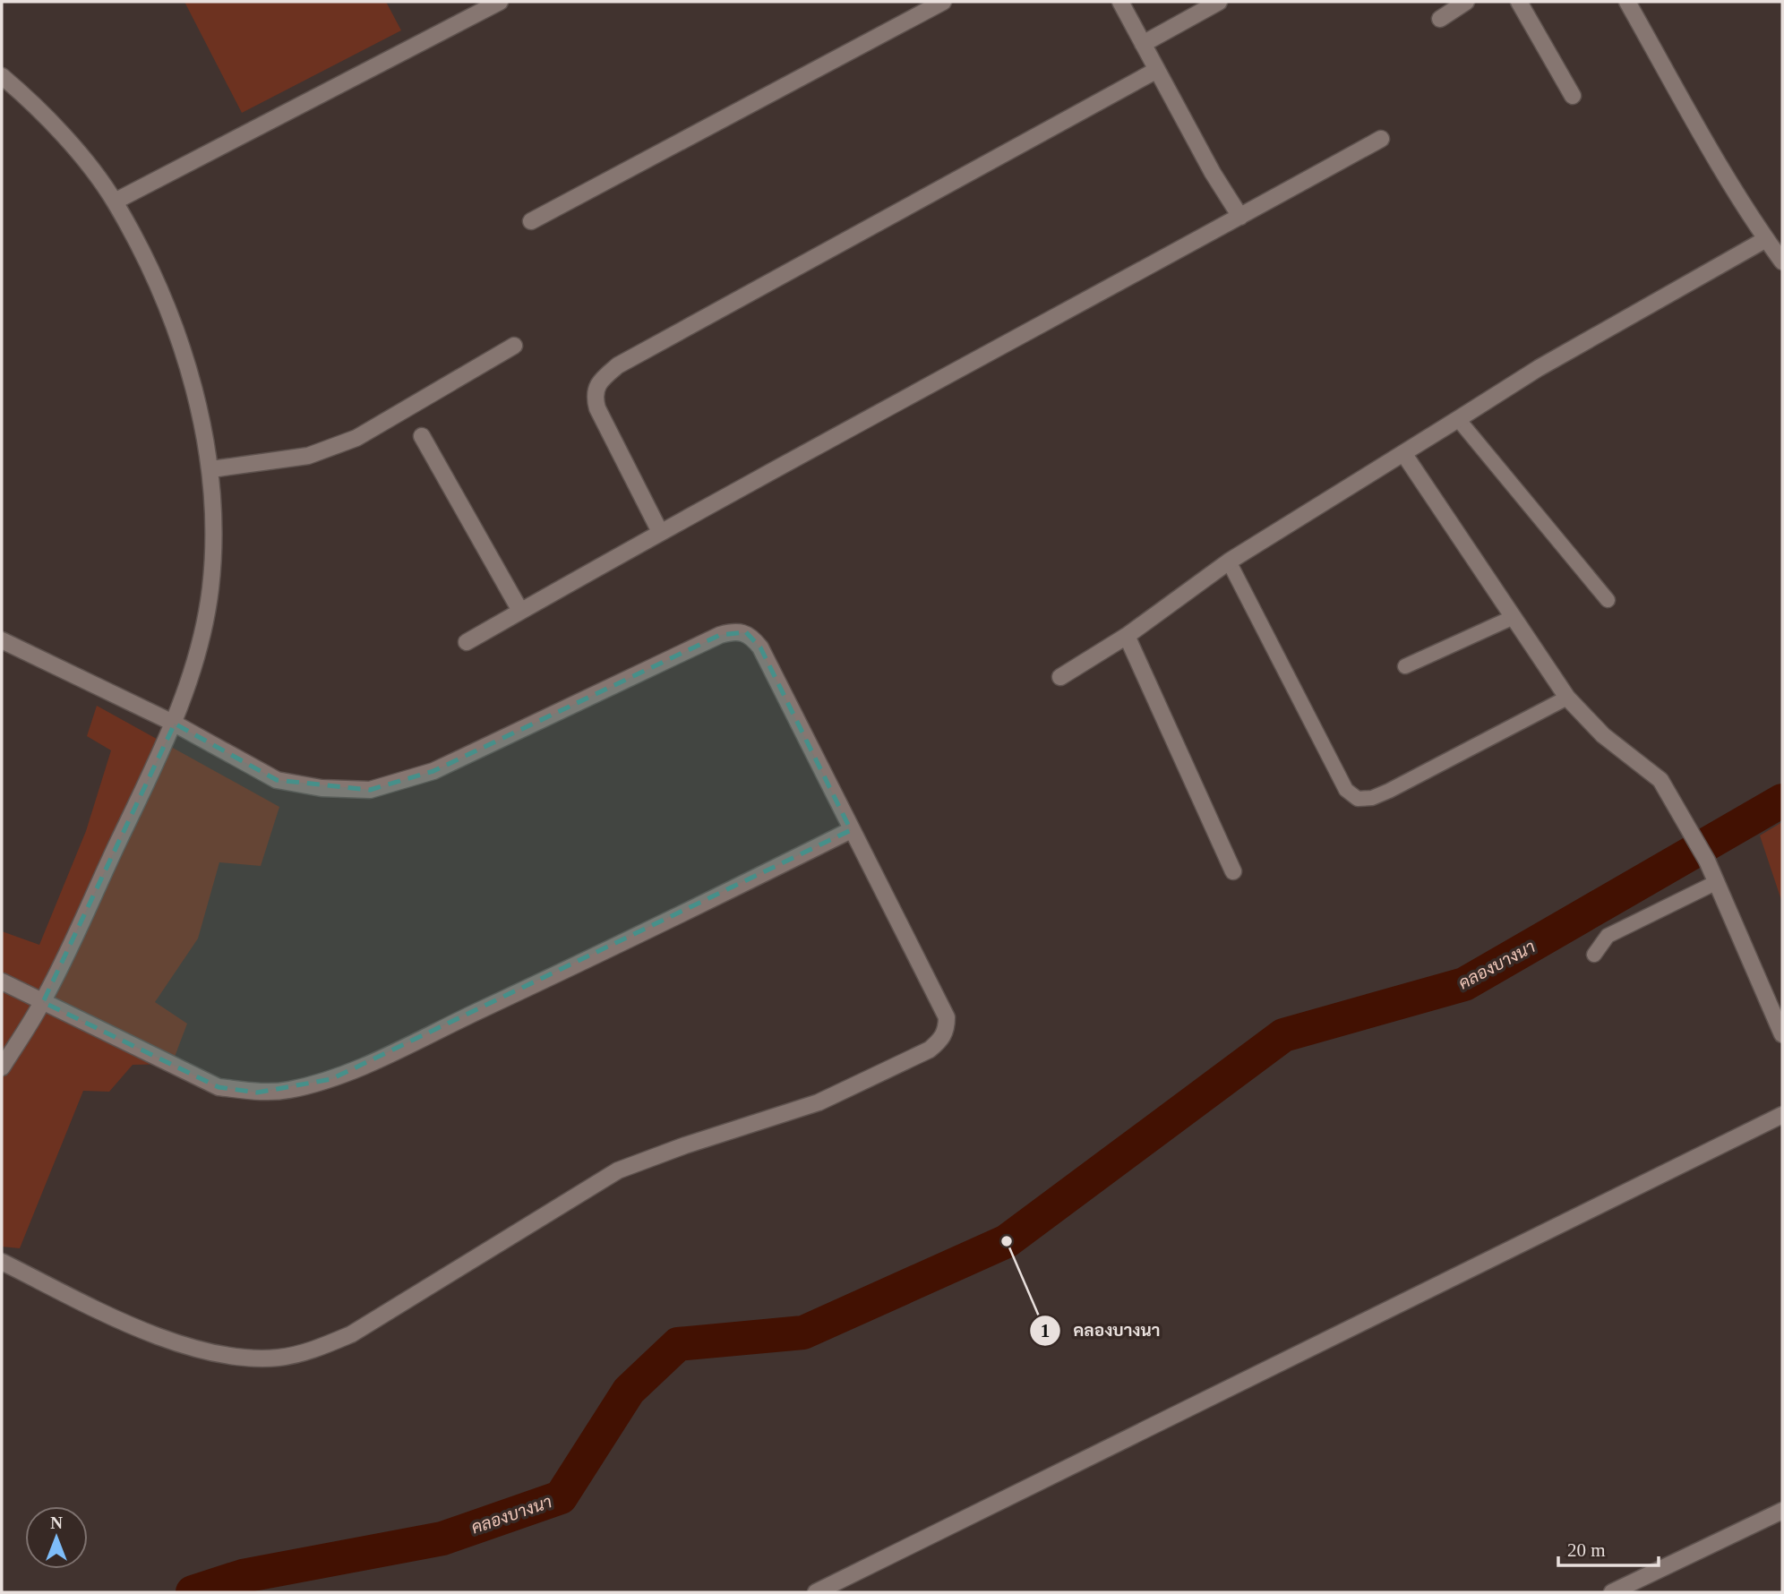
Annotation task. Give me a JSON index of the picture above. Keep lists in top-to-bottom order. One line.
{"water":["คลองบางนา"],"places":["คลองบางนา"],"scale_bar":"20 m","north":"top"}
